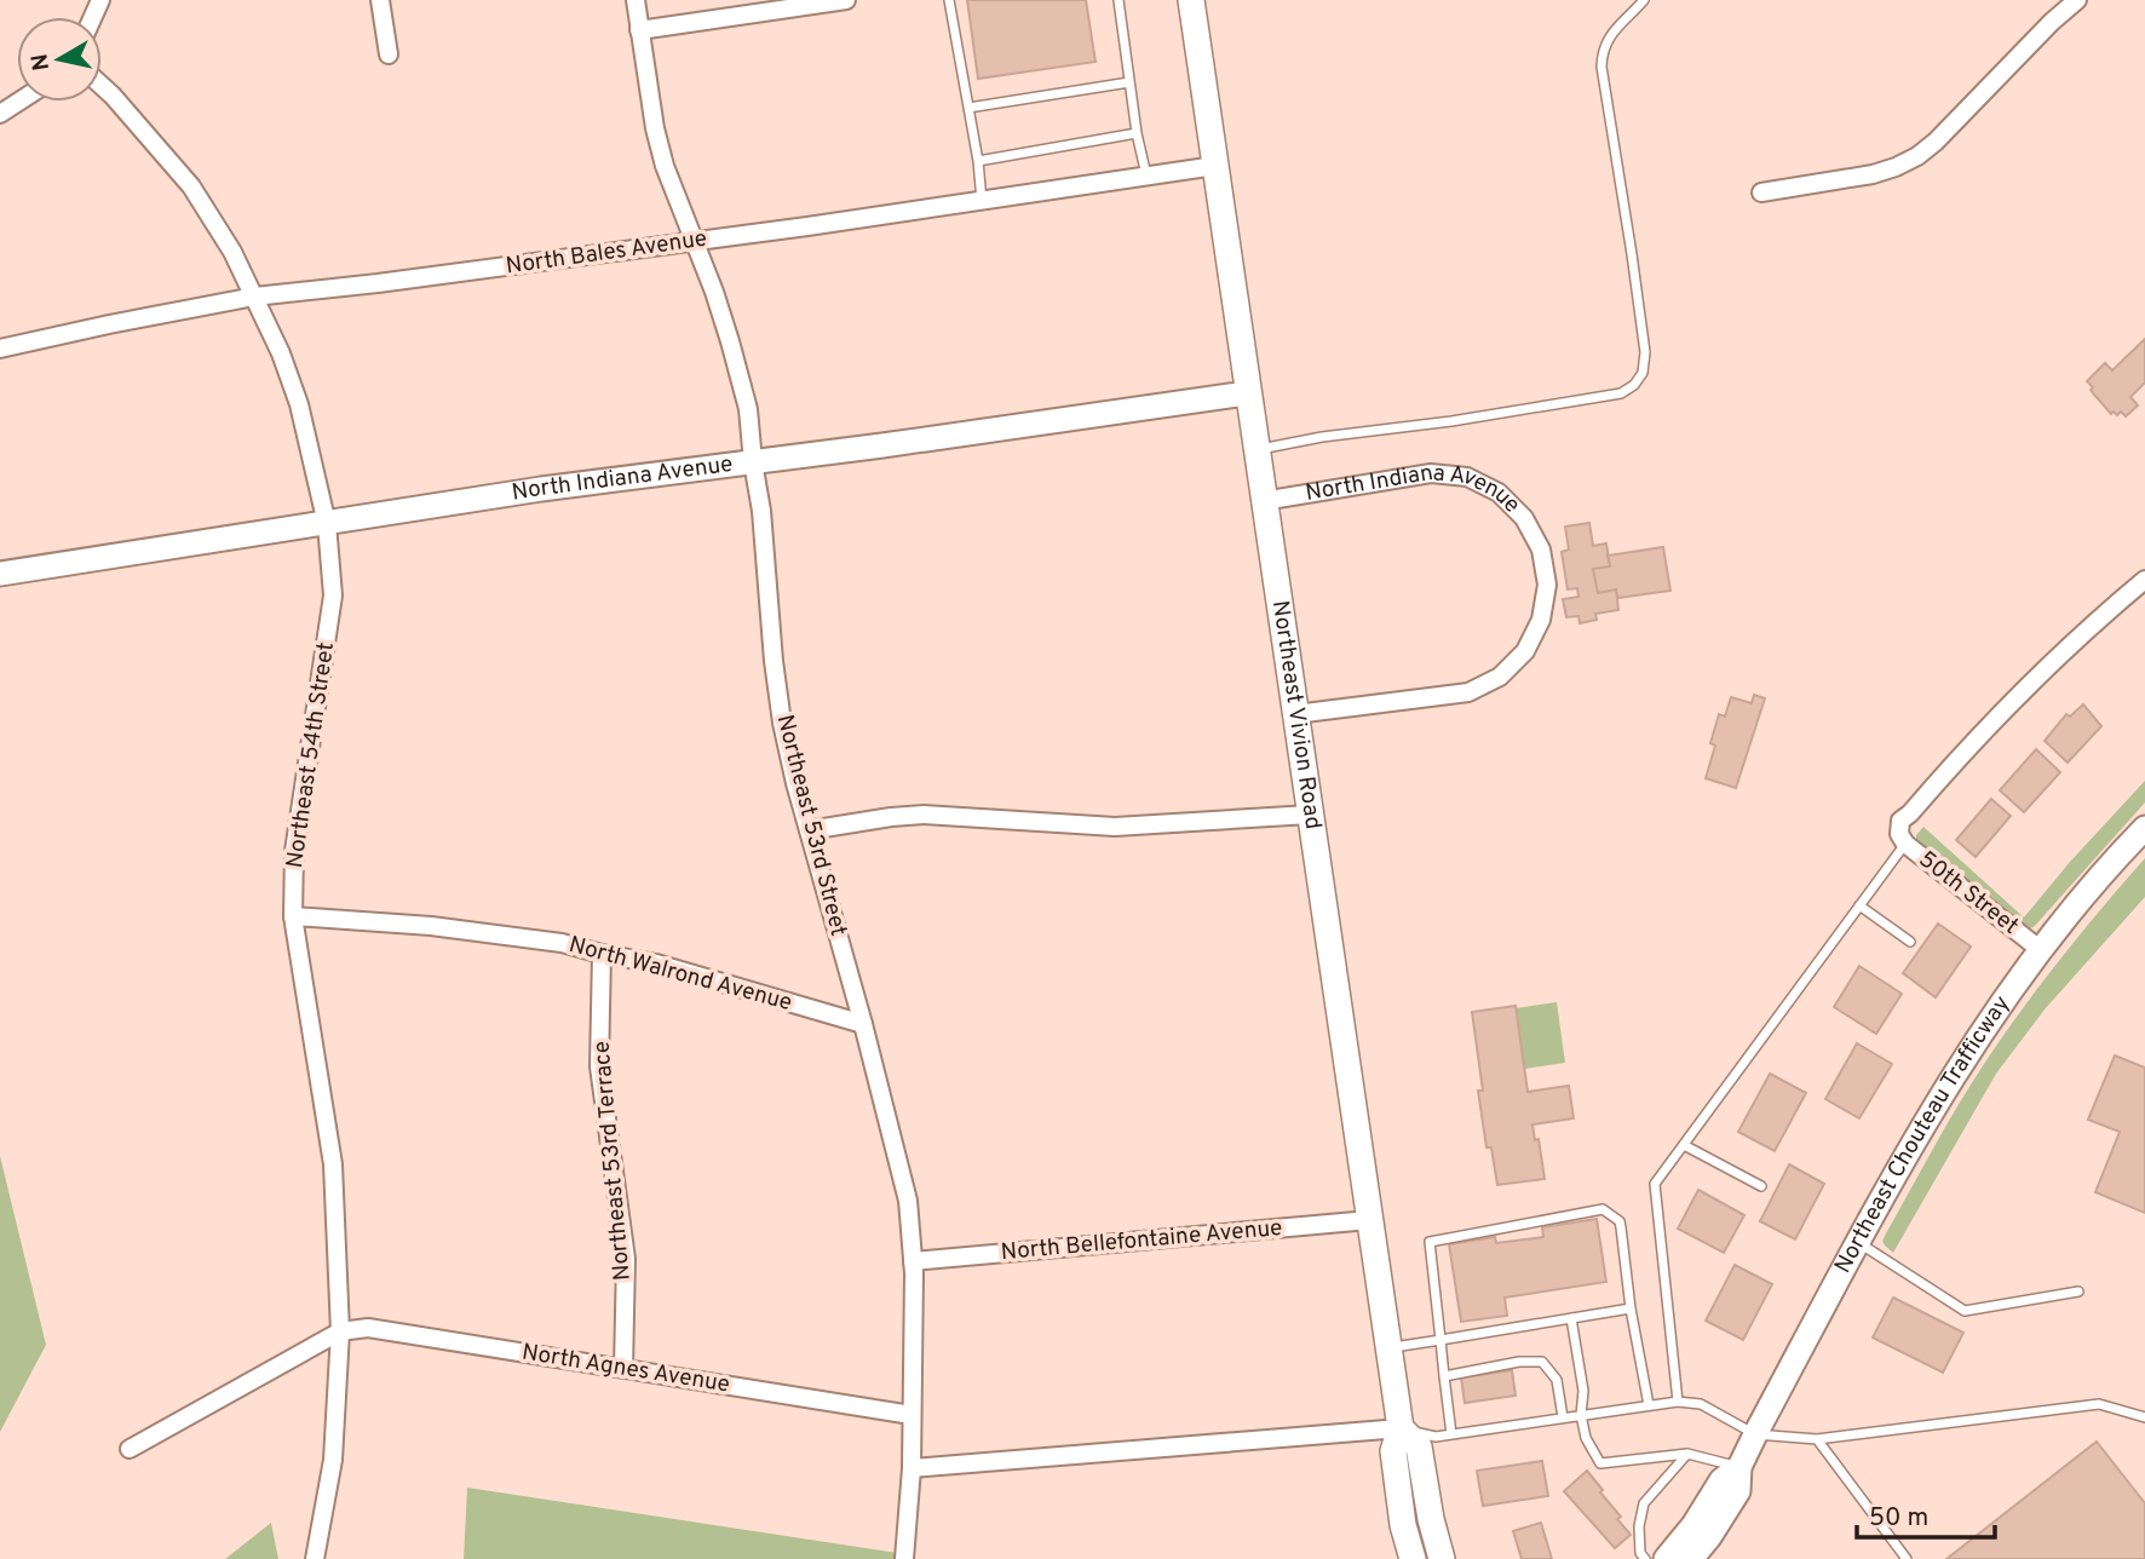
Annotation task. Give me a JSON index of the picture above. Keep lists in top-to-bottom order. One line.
{"streets":{"main road":["Northeast Vivion Road"],"street":["North Bales Avenue","North Indiana Avenue","Northeast 54th Street","Northeast 53rd Street","50th Street","North Walrond Avenue","Northeast Chouteau Trafficway","Northeast 53rd Terrace","North Bellefontaine Avenue","North Agnes Avenue"]},"crossings":[["North Bales Avenue","Northeast Vivion Road"],["North Bales Avenue","Northeast 54th Street"],["North Bales Avenue","Northeast 53rd Street"],["North Indiana Avenue","Northeast Vivion Road"],["North Indiana Avenue","Northeast 54th Street"],["North Indiana Avenue","Northeast 53rd Street"],["Northeast Vivion Road","North Bellefontaine Avenue"],["Northeast 54th Street","North Walrond Avenue"],["Northeast 54th Street","North Agnes Avenue"],["Northeast 53rd Street","North Walrond Avenue"],["Northeast 53rd Street","North Bellefontaine Avenue"],["Northeast 53rd Street","North Agnes Avenue"],["50th Street","Northeast Chouteau Trafficway"],["North Walrond Avenue","Northeast 53rd Terrace"],["Northeast 53rd Terrace","North Agnes Avenue"]],"scale_bar":"50 m","north":"left"}
